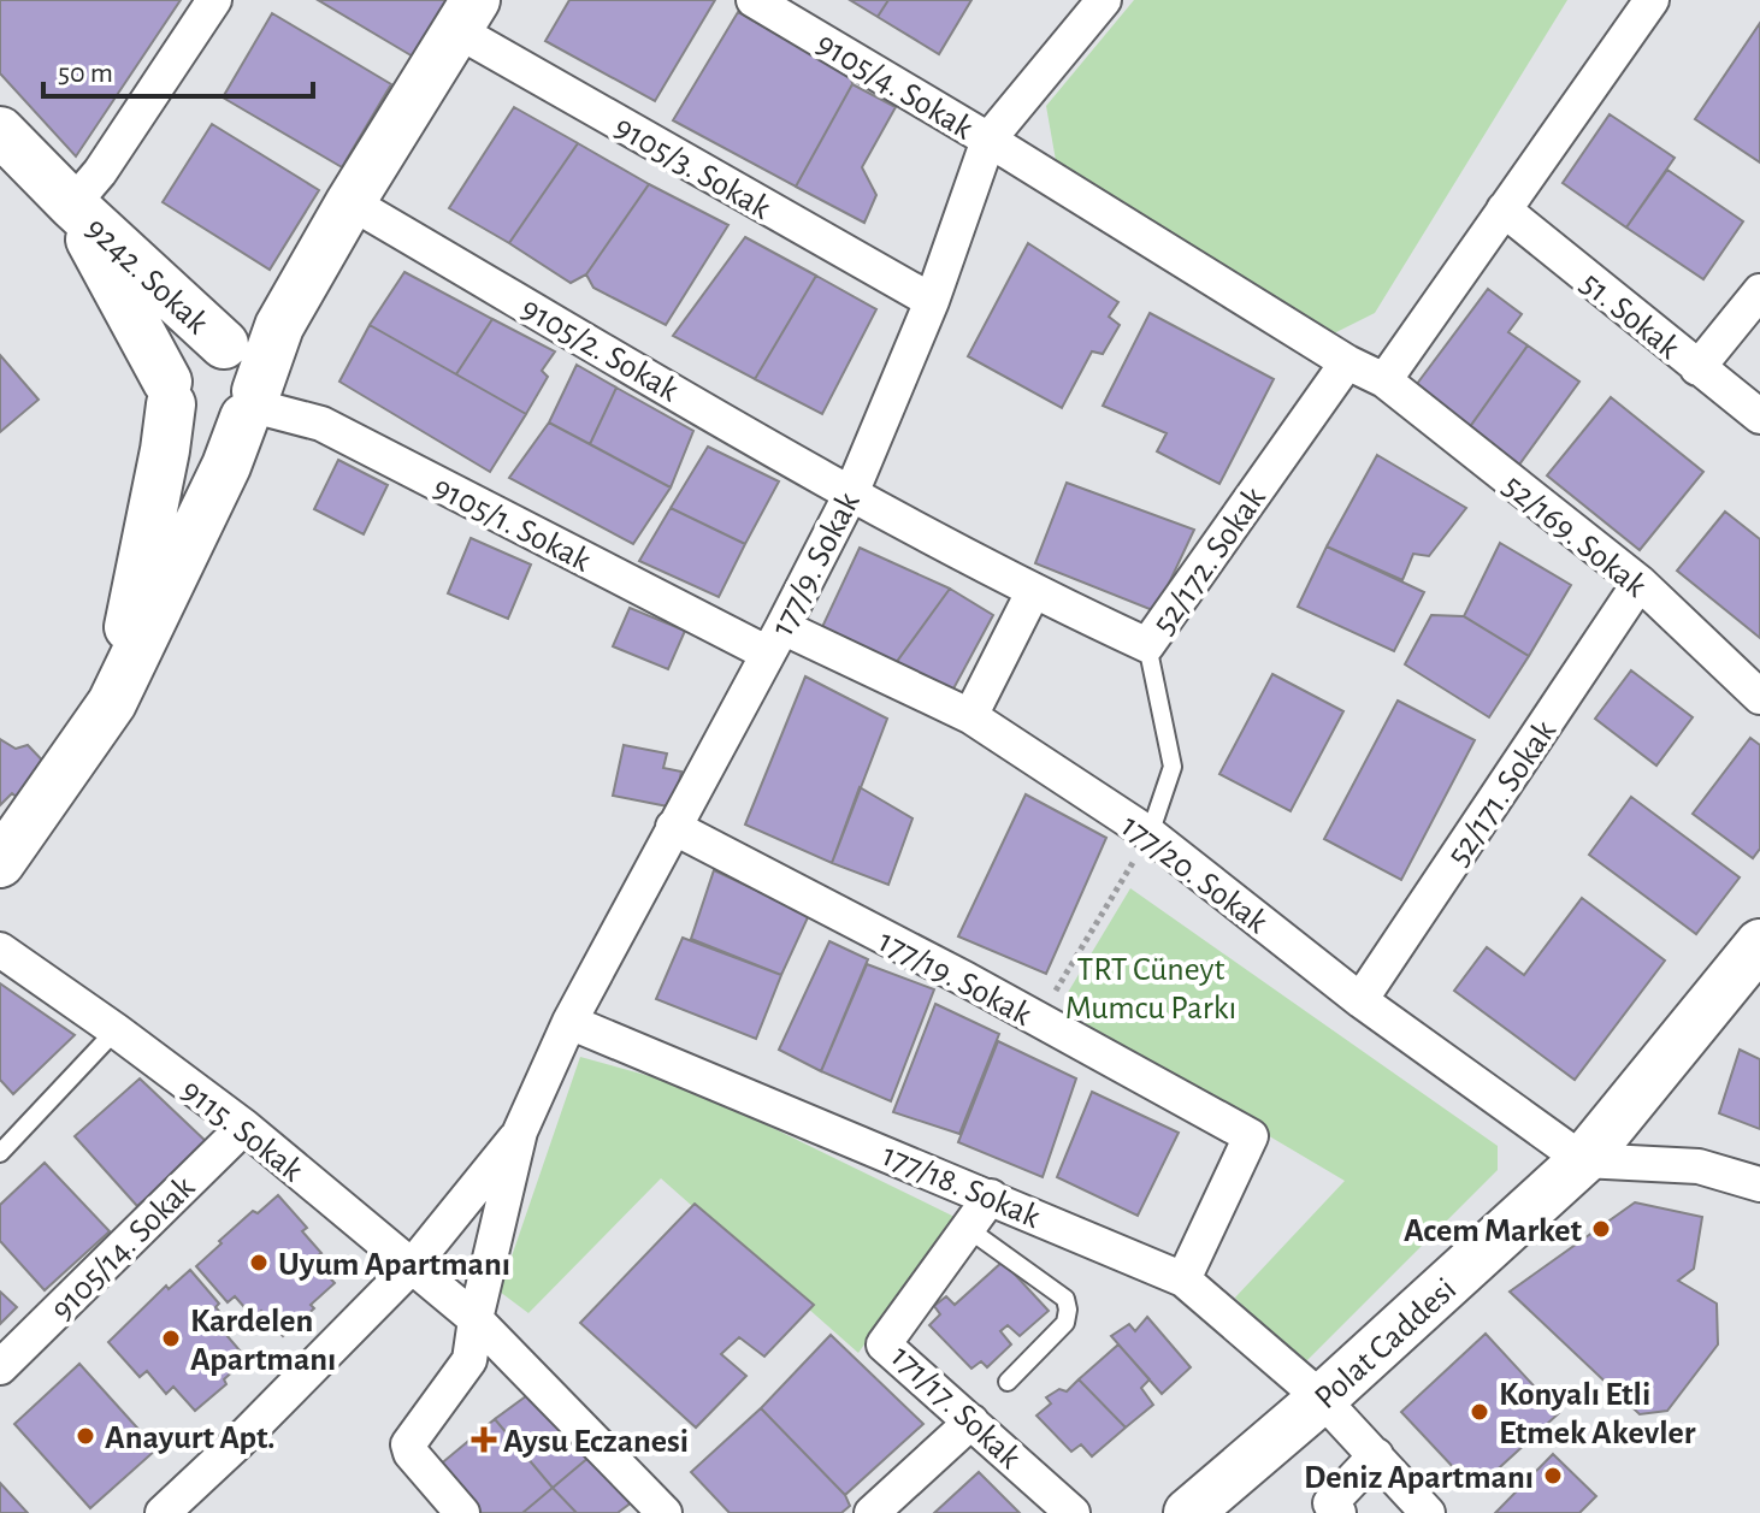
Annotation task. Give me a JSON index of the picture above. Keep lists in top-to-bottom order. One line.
{"streets":{"main road":["9242. Sokak","Polat Caddesi"],"street":["9105/4. Sokak","9105/3. Sokak","51. Sokak","9105/2. Sokak","9105/1. Sokak","52/169. Sokak","52/172. Sokak","177/9. Sokak","52/171. Sokak","177/20. Sokak","177/19. Sokak","9115. Sokak","177/18. Sokak","9105/14. Sokak","171/17. Sokak"]},"crossings":[["9105/4. Sokak","52/169. Sokak"],["9105/4. Sokak","177/9. Sokak"],["9105/3. Sokak","177/9. Sokak"],["9242. Sokak","9105/1. Sokak"],["9105/2. Sokak","52/172. Sokak"],["9105/2. Sokak","177/9. Sokak"],["9105/1. Sokak","177/9. Sokak"],["9105/1. Sokak","177/20. Sokak"],["52/169. Sokak","52/172. Sokak"],["52/169. Sokak","177/9. Sokak"],["52/169. Sokak","52/171. Sokak"],["52/172. Sokak","177/20. Sokak"],["177/9. Sokak","177/20. Sokak"],["177/9. Sokak","177/19. Sokak"],["177/9. Sokak","9115. Sokak"],["177/9. Sokak","177/18. Sokak"],["52/171. Sokak","177/20. Sokak"],["177/20. Sokak","Polat Caddesi"],["177/19. Sokak","177/18. Sokak"],["9115. Sokak","9105/14. Sokak"],["177/18. Sokak","Polat Caddesi"],["177/18. Sokak","171/17. Sokak"]],"parks":["TRT Cüneyt Mumcu Parkı"],"places":{"other":["Acem Market","Uyum Apartmanı","Kardelen Apartmanı","Konyalı Etli Etmek Akevler","Anayurt Apt.","Deniz Apartmanı"],"health":["Aysu Eczanesi"]},"scale_bar":"50 m"}
